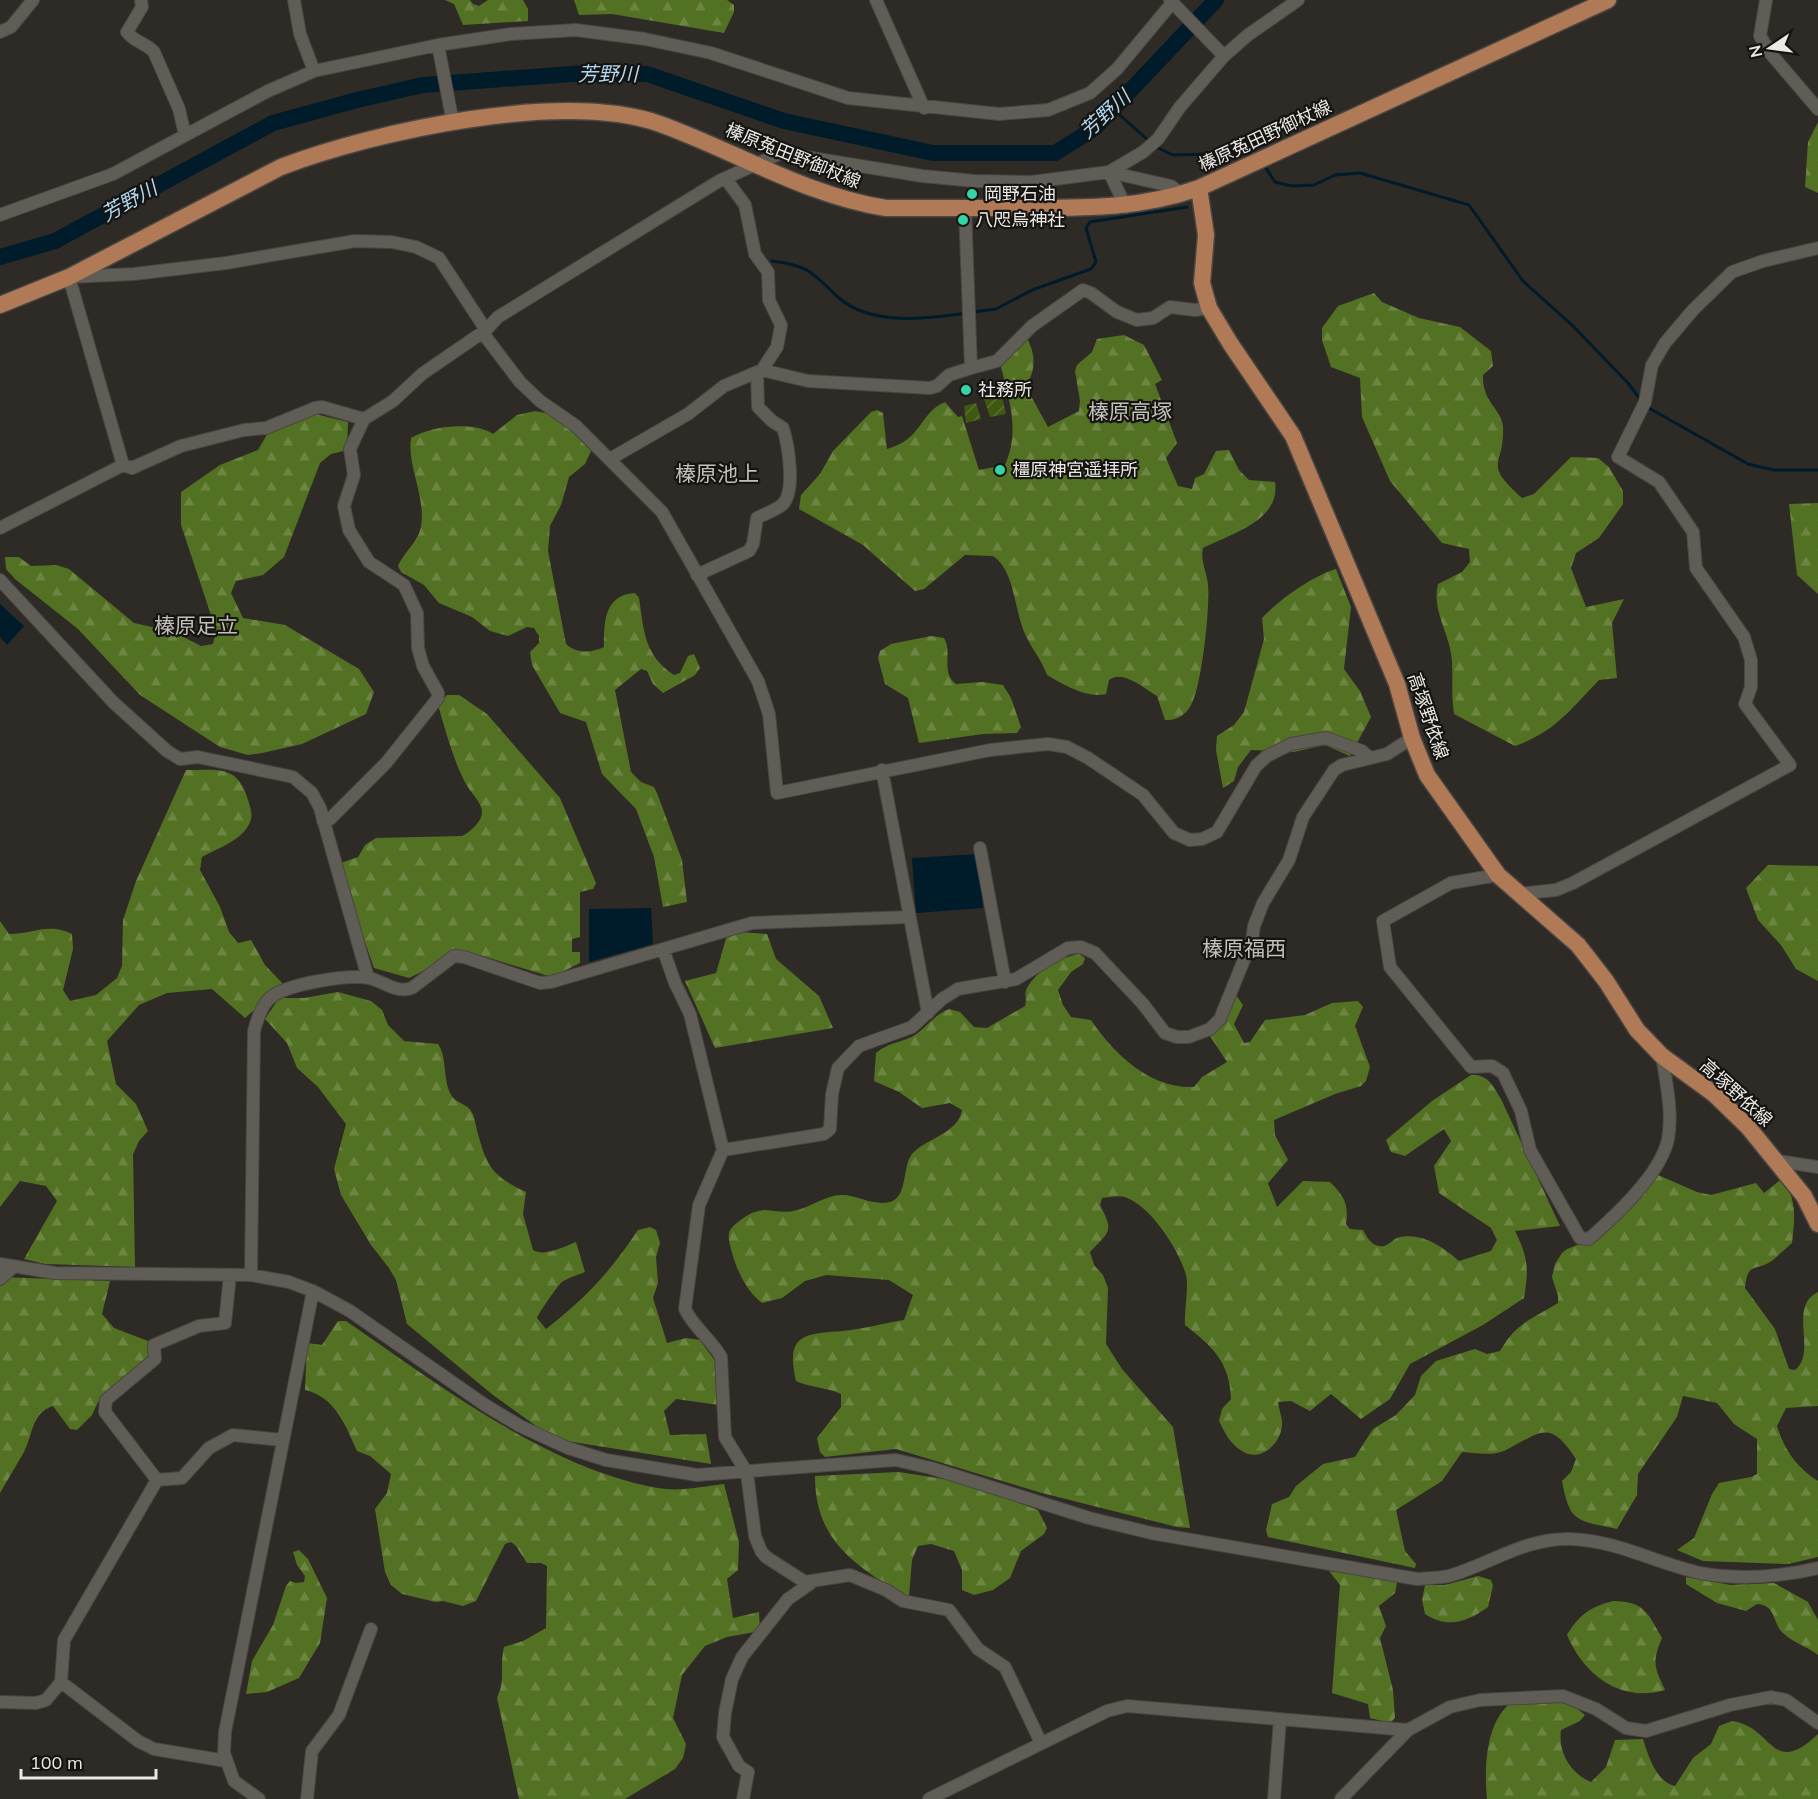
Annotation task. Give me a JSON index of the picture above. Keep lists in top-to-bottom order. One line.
{"streets":{"main road":["榛原菟田野御杖線","高塚野依線"]},"crossings":[["榛原菟田野御杖線","高塚野依線"]],"districts":["榛原高塚","榛原池上","榛原足立","榛原福西"],"water":["芳野川"],"places":["岡野石油","八咫烏神社","社務所","橿原神宮遥拝所"],"scale_bar":"100 m","north":"left"}
